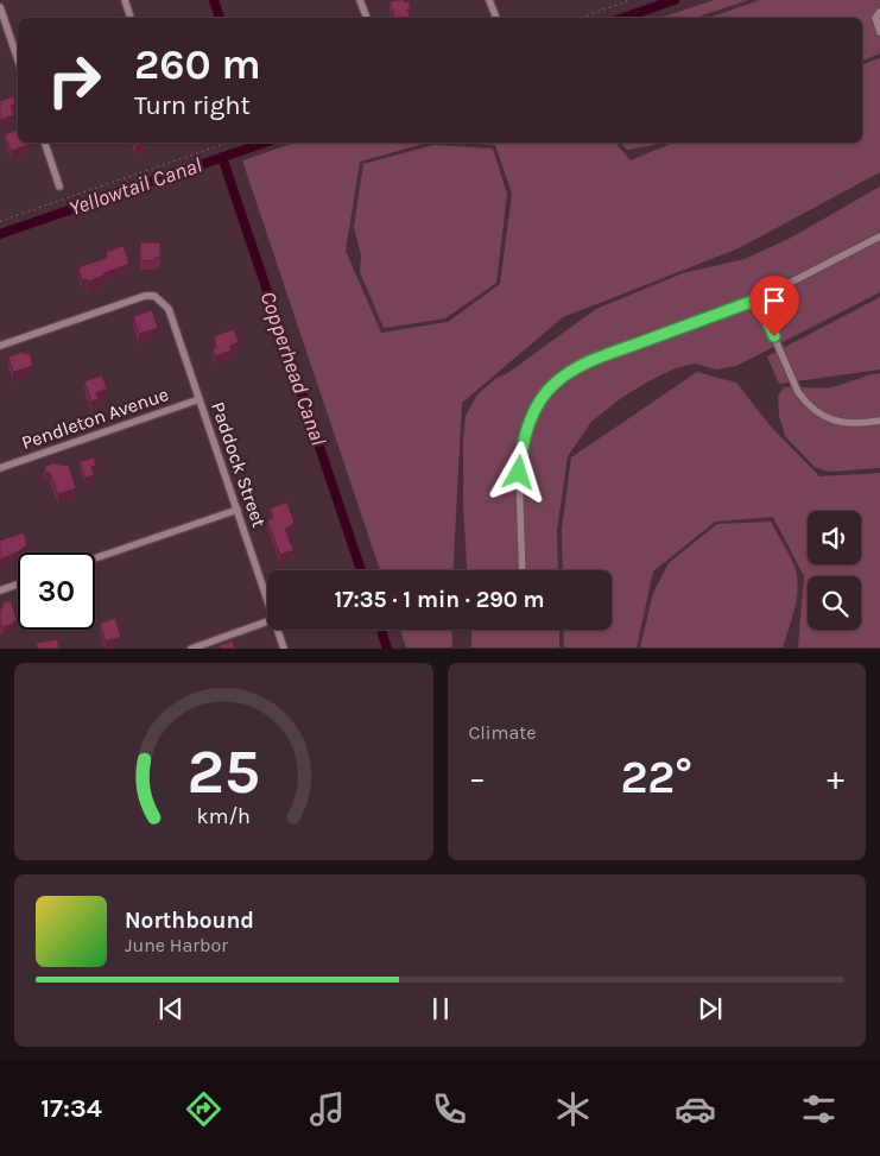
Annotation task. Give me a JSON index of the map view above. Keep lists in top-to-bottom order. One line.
{"streets":{"street":["Pendleton Avenue","Paddock Street"]},"crossings":[["Pendleton Avenue","Paddock Street"]],"water":["Yellowtail Canal","Copperhead Canal"],"page":{"turn":["260 m","Turn right"],"limit":"30","trip":"17:35 · 1 min · 290 m","tile":"Climate","heat":["−","22°","+"],"song":["Northbound","June Harbor"],"tabs":"17:34","gauge":["25","km/h"]}}
